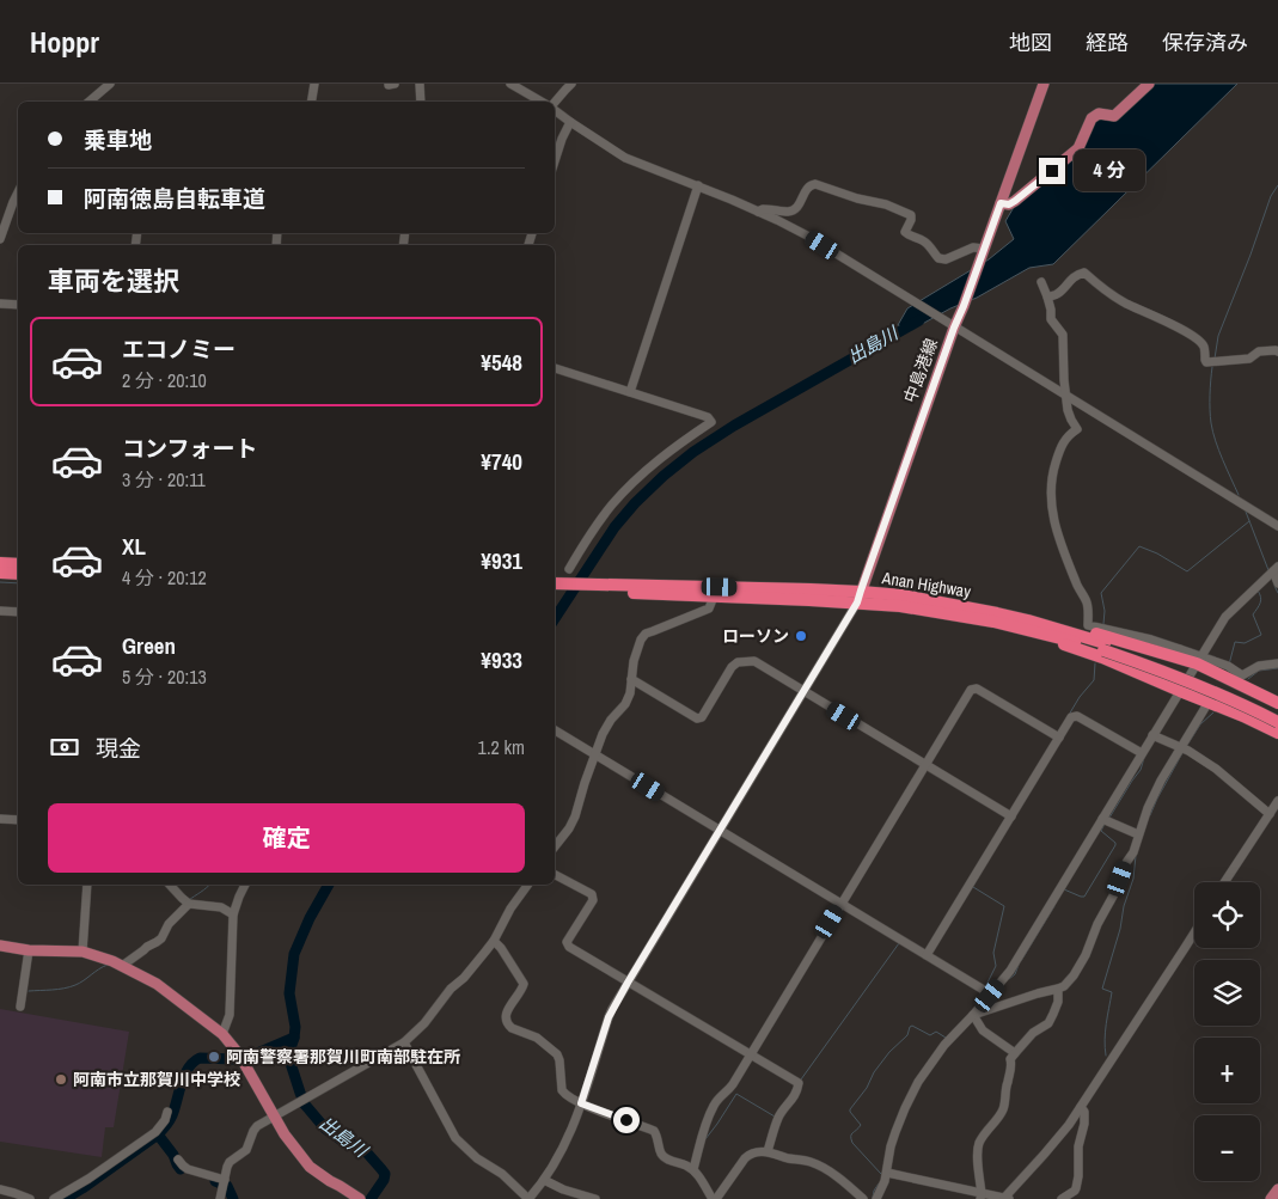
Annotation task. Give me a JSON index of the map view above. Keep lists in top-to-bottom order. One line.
{"streets":{"highway":["Anan Highway"],"main road":["中島港線"]},"crossings":[["中島港線","Anan Highway"]],"water":["出島川"],"places":["ローソン","阿南警察署那賀川町南部駐在所","阿南市立那賀川中学校"],"page":{"header":"Hoppr","nav":["地図","経路","保存済み"],"banner":["乗車地","阿南徳島自転車道"],"bubble":"4 分","heading":"車両を選択","list":[{"name":"エコノミー","note":"2 分 · 20:10","value":"¥548"},{"name":"コンフォート","note":"3 分 · 20:11","value":"¥740"},{"name":"XL","note":"4 分 · 20:12","value":"¥931"},{"name":"Green","note":"5 分 · 20:13","value":"¥933"}],"pay":["現金","1.2 km"],"buttons":"確定","map_buttons":["+","−"]}}
